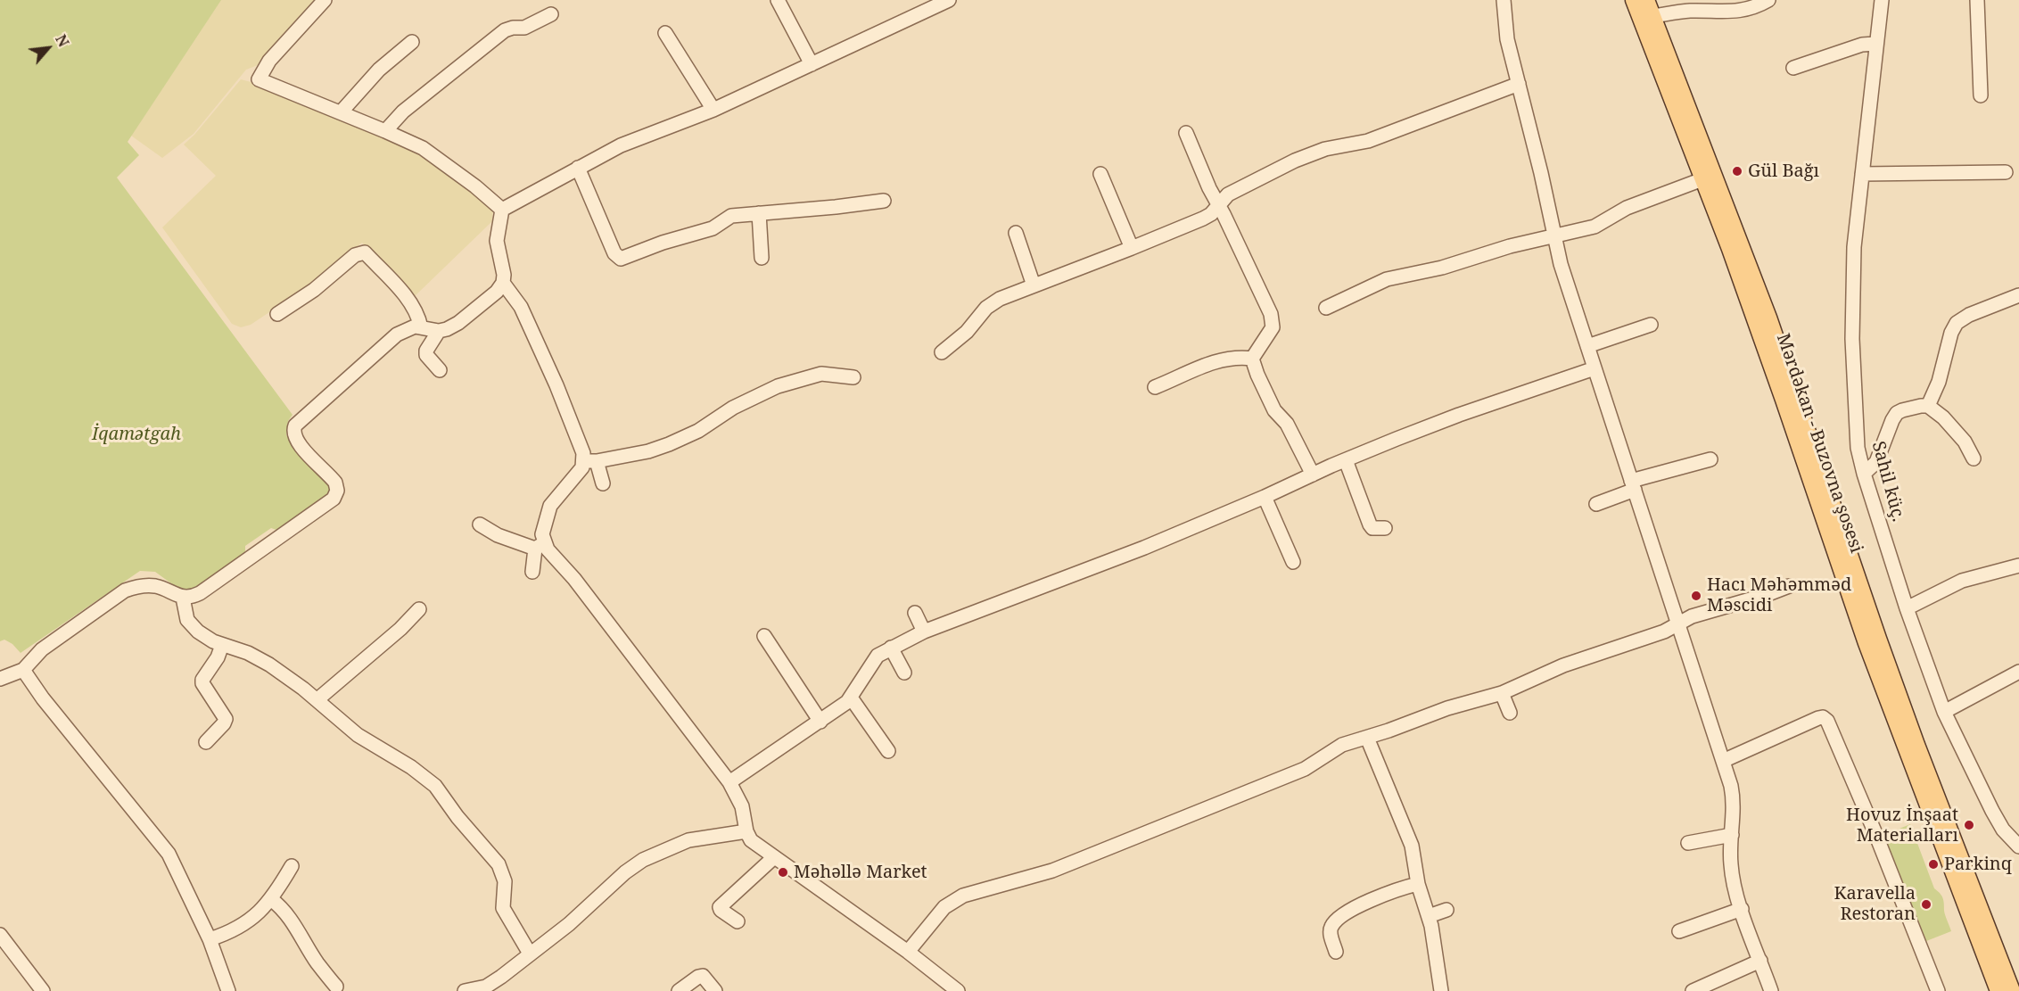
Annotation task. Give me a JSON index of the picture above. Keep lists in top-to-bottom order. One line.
{"streets":{"main road":["Mərdəkan - Buzovna şosesi"],"street":["Sahil küç."]},"parks":["İqamətgah"],"places":["Gül Bağı","Hacı Məhəmməd Məscidi","Hovuz İnşaat Materialları","Parkinq","Məhəllə Market","Karavella Restoran"],"north":"top right"}
